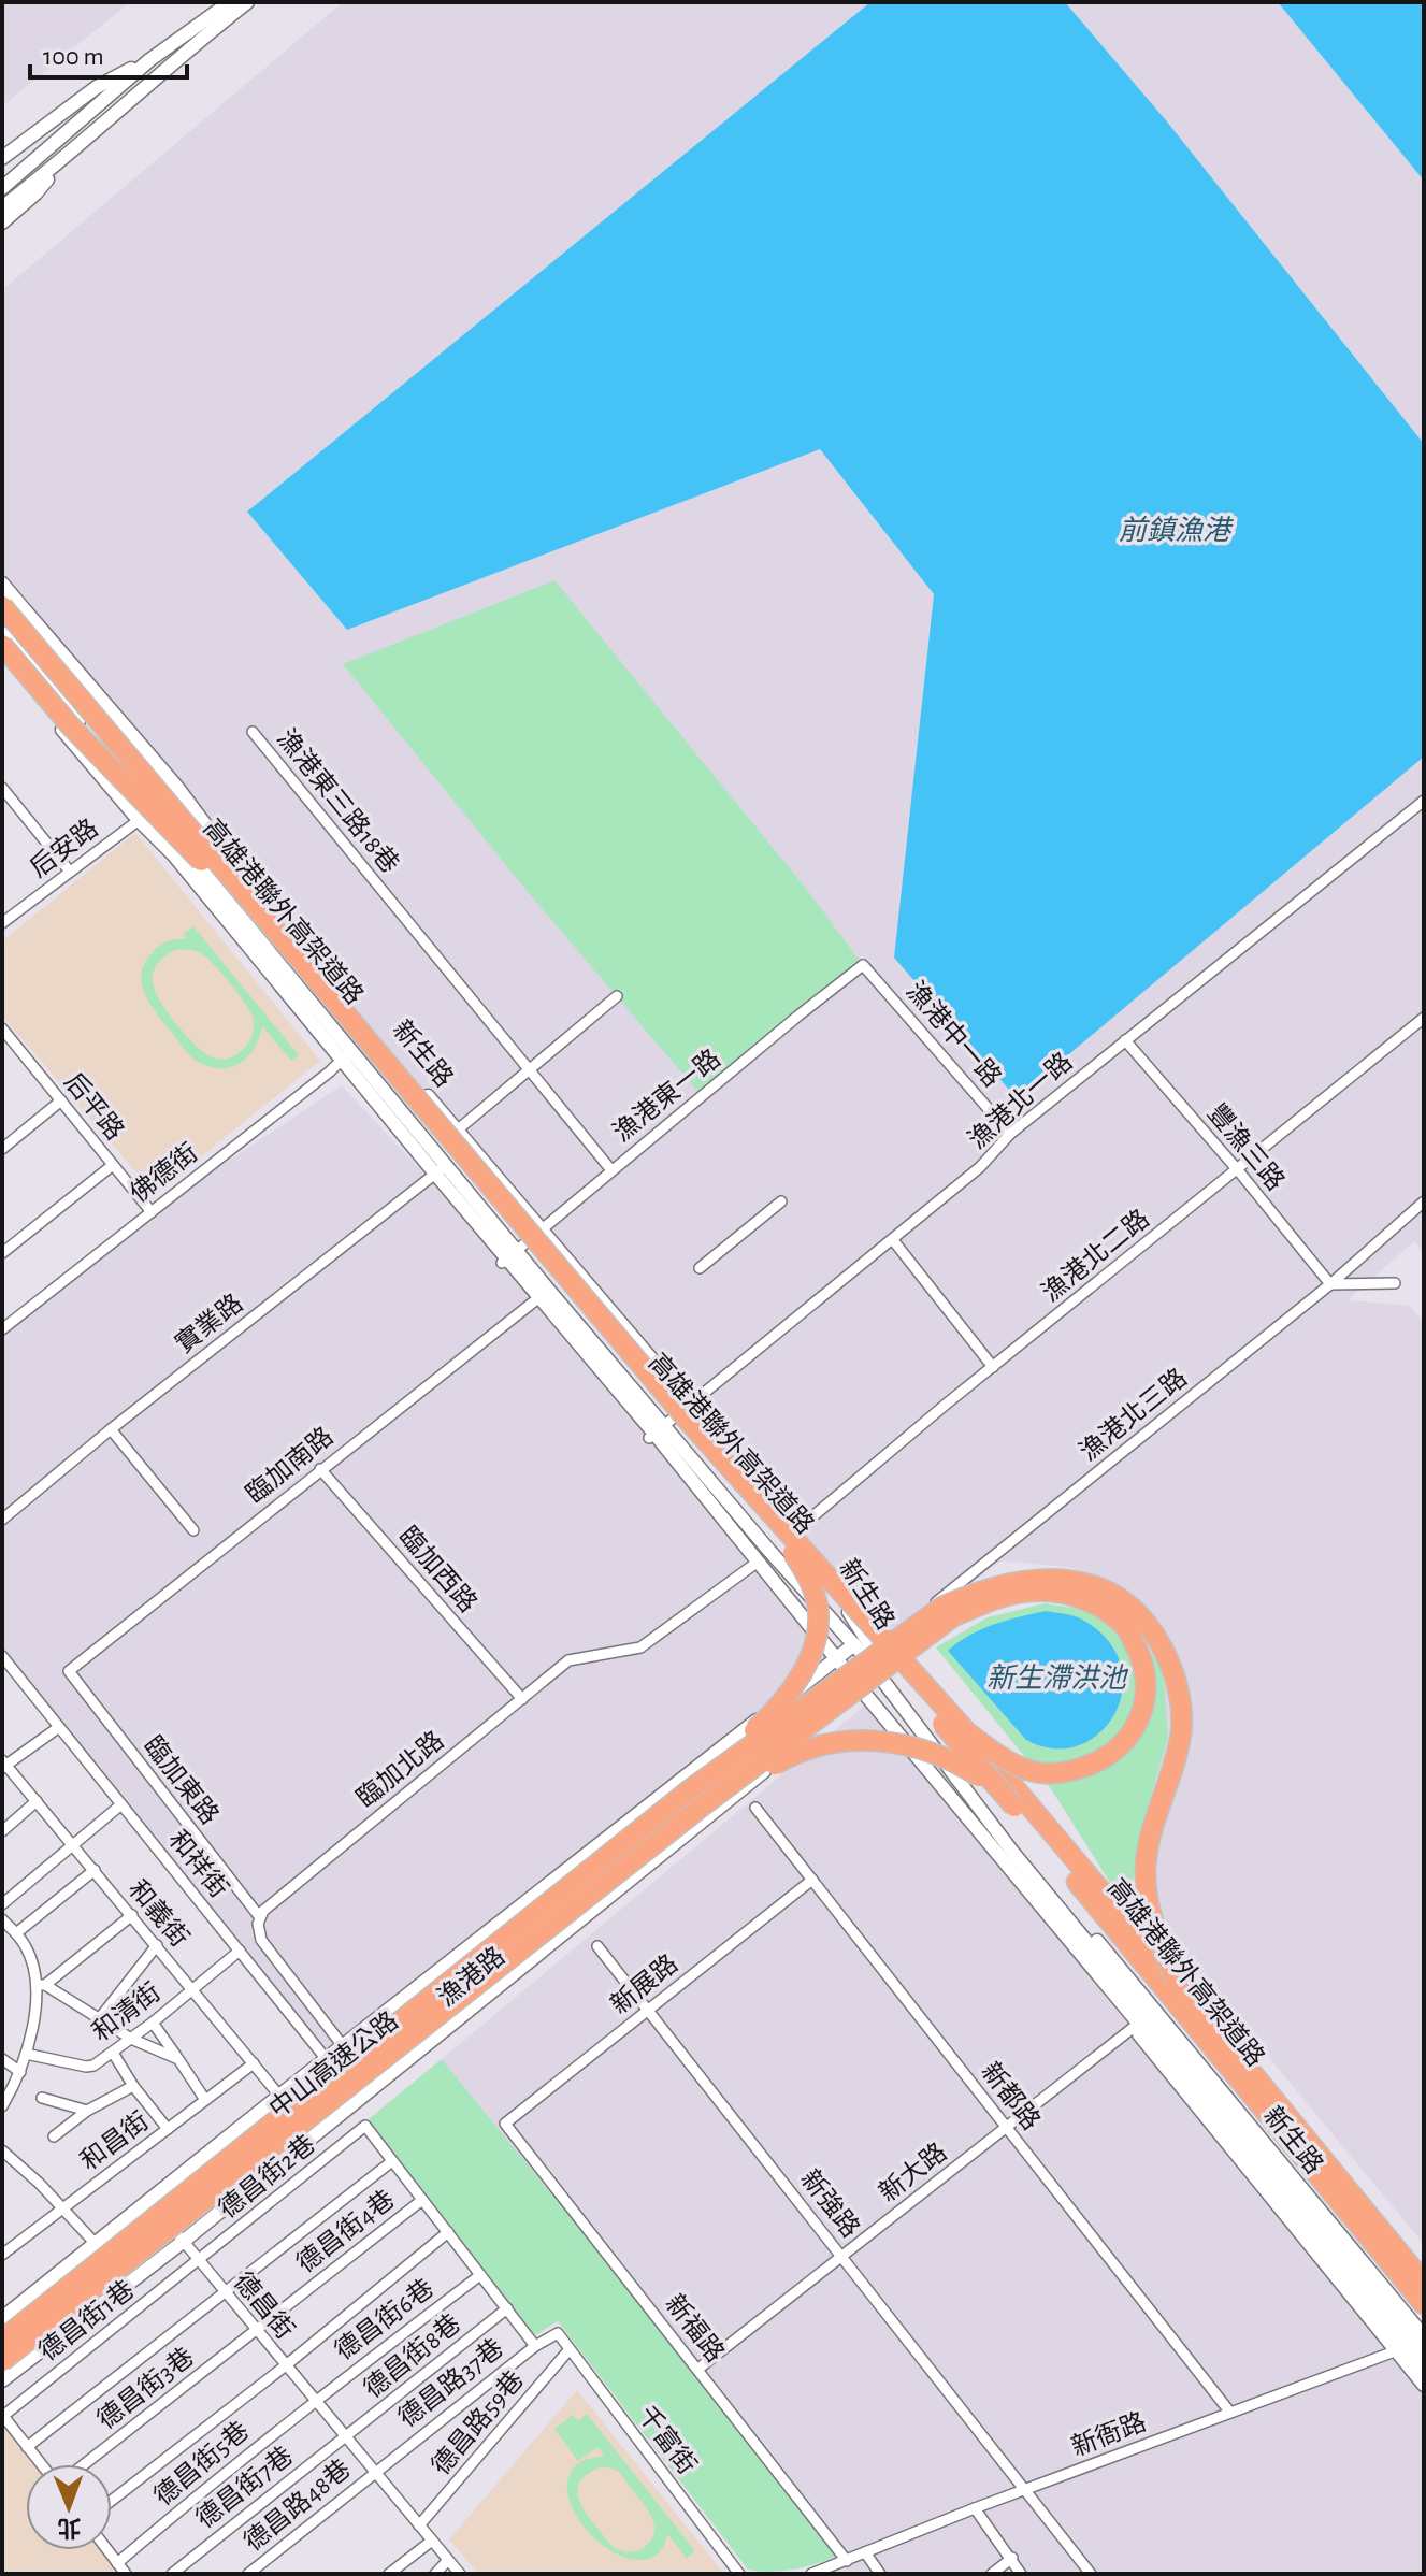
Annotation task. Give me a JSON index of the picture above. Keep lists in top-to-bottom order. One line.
{"streets":{"highway":["高雄港聯外高架道路","中山高速公路"],"street":["漁港東三路18巷","后安路","漁港中一路","新生路","漁港東一路","漁港北一路","后平路","豐漁三路","佛德街","漁港北二路","實業路","漁港北三路","臨加南路","臨加西路","臨加北路","臨加東路","和祥街","和義街","漁港路","新展路","和清街","新都路","和昌街","新大路","德昌街2巷","新強路","德昌街4巷","德昌街","德昌街6巷","德昌街1巷","新福路","德昌街8巷","德昌路37巷","德昌街3巷","德昌路59巷","新衙路","千富街","德昌街5巷","德昌街7巷","德昌路48巷"]},"crossings":[["漁港東三路18巷","漁港東一路"],["后安路","新生路"],["漁港中一路","漁港東一路"],["漁港中一路","漁港北一路"],["新生路","漁港東一路"],["新生路","漁港北一路"],["新生路","佛德街"],["新生路","漁港北二路"],["新生路","實業路"],["新生路","漁港北三路"],["新生路","臨加南路"],["新生路","臨加北路"],["新生路","漁港路"],["新生路","新大路"],["新生路","新衙路"],["漁港北一路","豐漁三路"],["后平路","佛德街"],["豐漁三路","漁港北二路"],["豐漁三路","漁港北三路"],["臨加南路","臨加西路"],["臨加南路","臨加東路"],["臨加西路","臨加北路"],["臨加北路","臨加東路"],["和祥街","漁港路"],["和祥街","和清街"],["和義街","漁港路"],["和義街","和清街"],["和義街","和昌街"],["漁港路","德昌街"],["新展路","新都路"],["新展路","新強路"],["新展路","新福路"],["新都路","新大路"],["新都路","新衙路"],["新大路","新強路"],["新大路","新福路"],["德昌街2巷","德昌街"],["德昌街2巷","德昌街1巷"],["新強路","新衙路"],["德昌街4巷","德昌街"],["德昌街4巷","德昌街3巷"],["德昌街","德昌街6巷"],["德昌街","德昌街1巷"],["德昌街","德昌街8巷"],["德昌街","德昌路37巷"],["德昌街","德昌街3巷"],["德昌街","德昌路59巷"],["德昌街","德昌街5巷"],["德昌街","德昌街7巷"],["德昌街","德昌路48巷"],["德昌街6巷","德昌街5巷"],["新福路","新衙路"],["德昌街8巷","德昌街7巷"],["德昌路37巷","千富街"],["德昌路37巷","德昌路48巷"],["德昌路59巷","千富街"]],"water":["前鎮漁港","新生滯洪池"],"scale_bar":"100 m","north":"bottom"}
